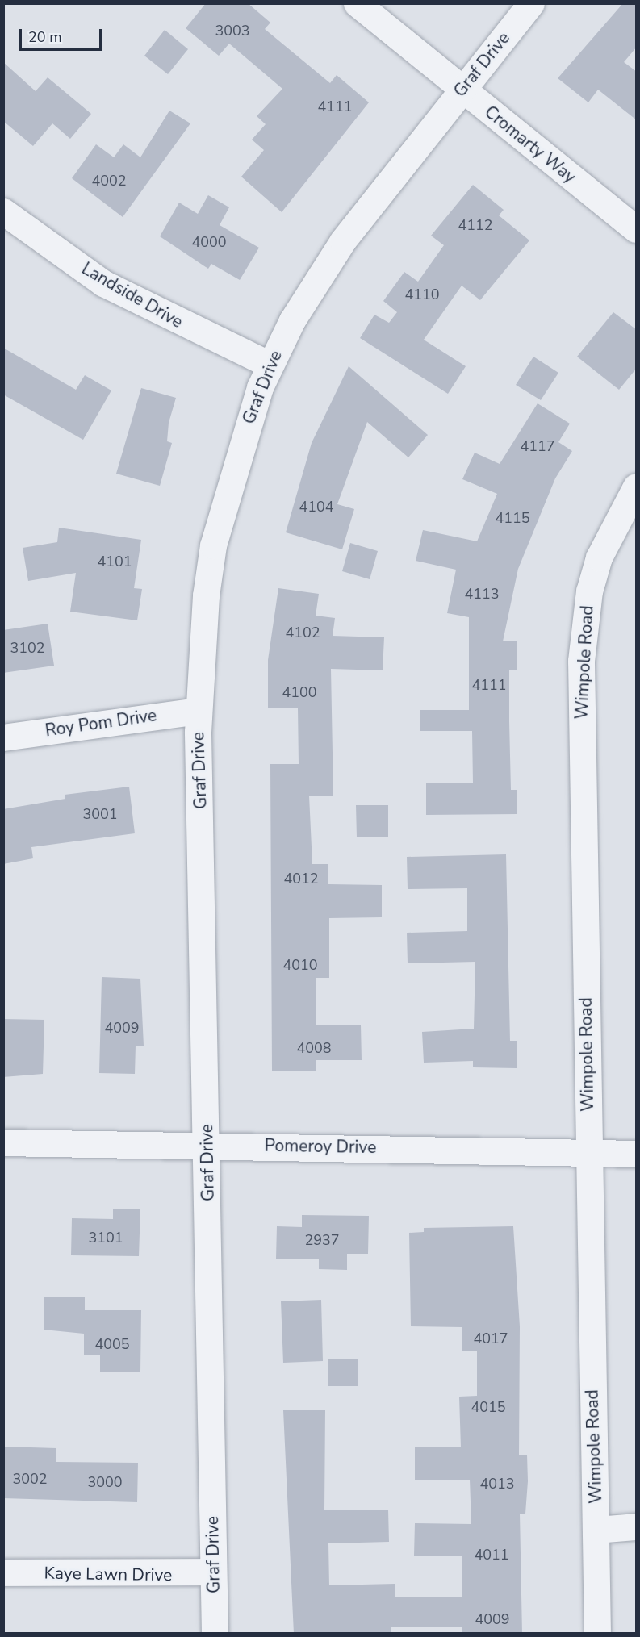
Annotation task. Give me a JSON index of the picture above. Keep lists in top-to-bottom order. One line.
{"streets":{"street":["Graf Drive","Cromarty Way","Landside Drive","Wimpole Road","Roy Pom Drive","Pomeroy Drive","Kaye Lawn Drive"]},"crossings":[["Graf Drive","Cromarty Way"],["Graf Drive","Landside Drive"],["Graf Drive","Roy Pom Drive"],["Graf Drive","Pomeroy Drive"],["Graf Drive","Kaye Lawn Drive"],["Wimpole Road","Pomeroy Drive"]],"house_numbers":["3003","4111","4002","4112","4000","4110","4117","4104","4115","4101","4113","4102","3102","4111","4100","3001","4012","4010","4009","4008","3101","2937","4017","4005","4015","3002","3000","4013","4011","4009"],"scale_bar":"20 m"}
